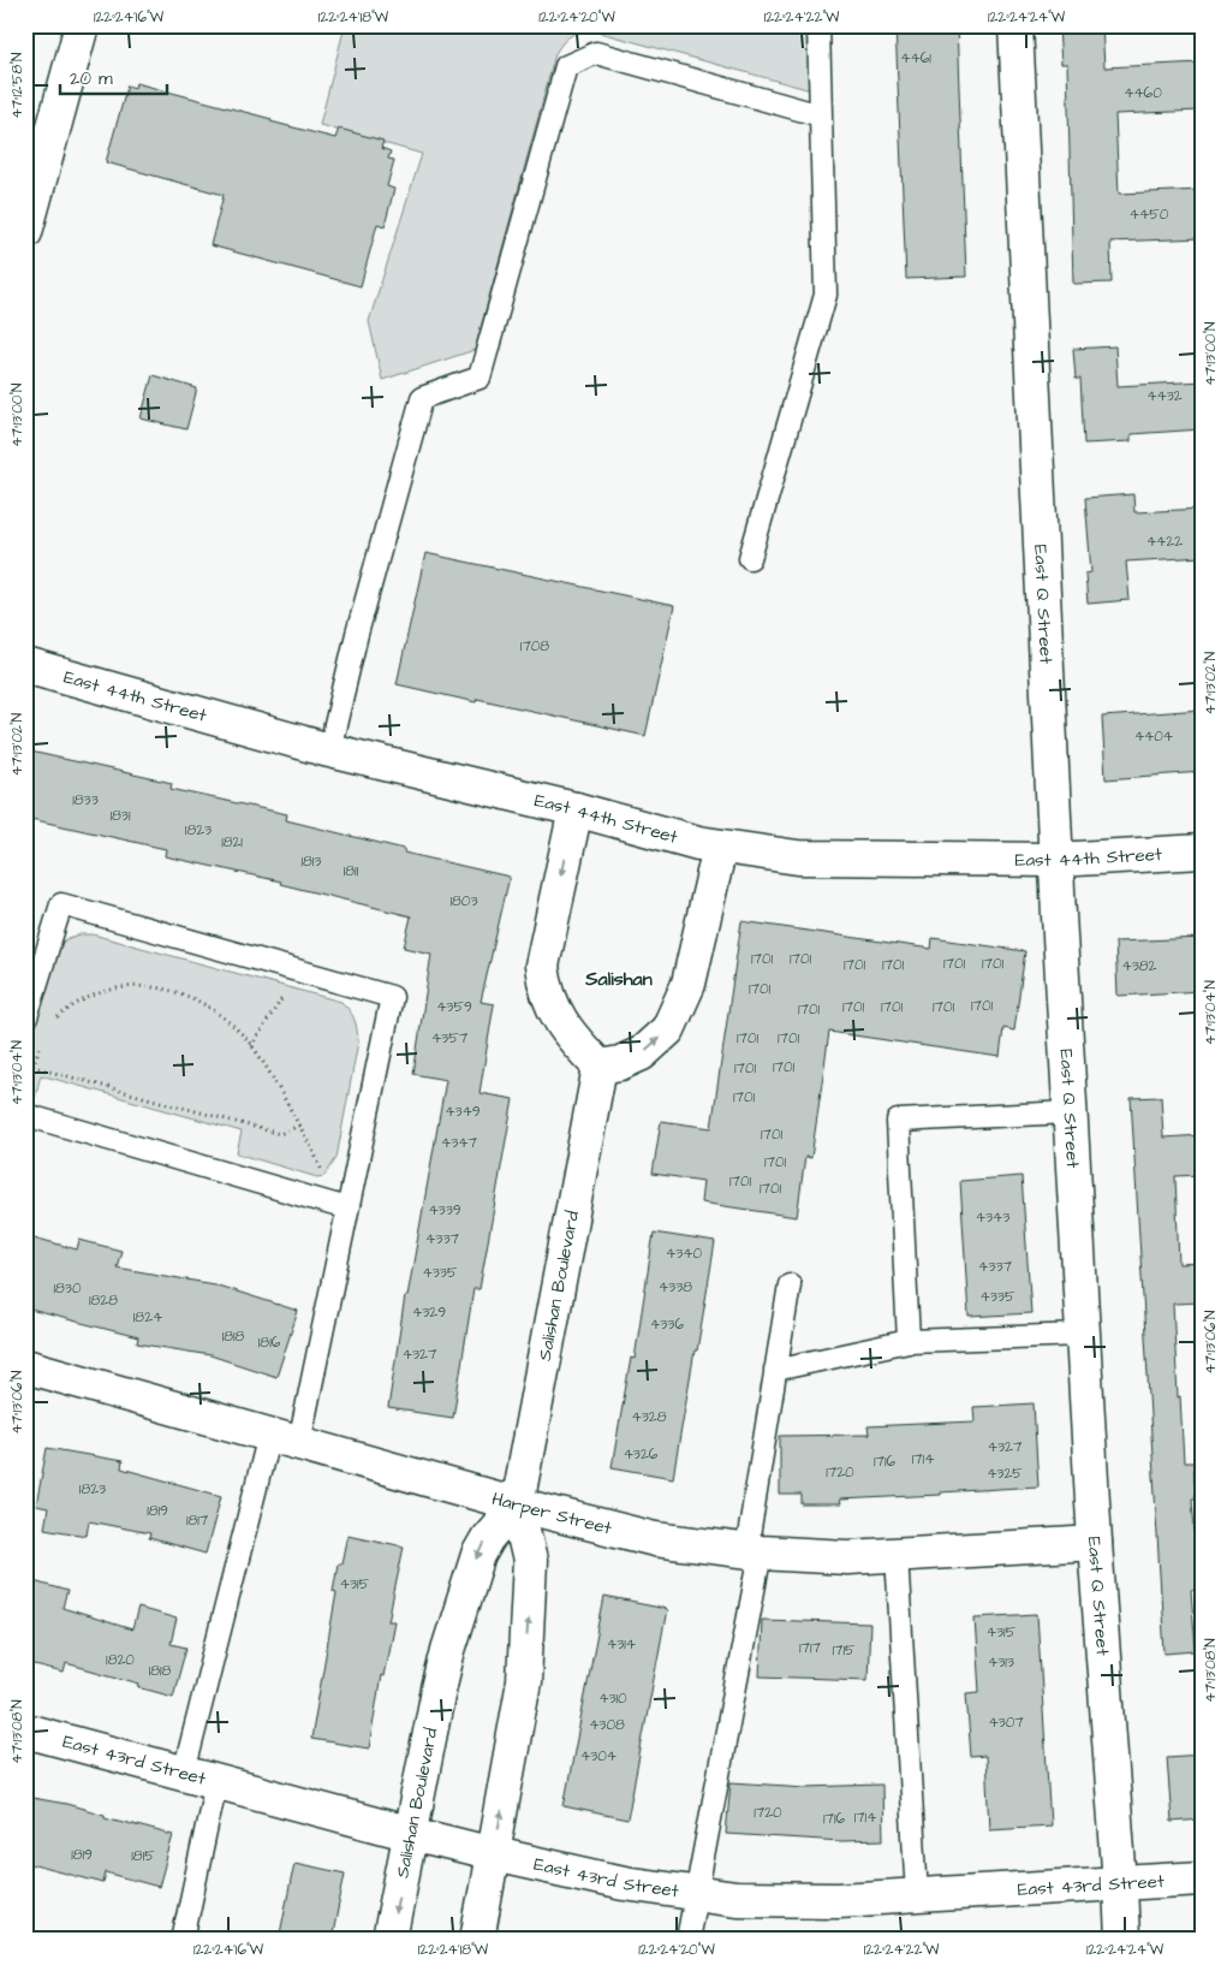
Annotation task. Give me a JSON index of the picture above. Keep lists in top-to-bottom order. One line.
{"streets":{"street":["East Q Street","East 44th Street","Salishan Boulevard","Harper Street","East 43rd Street"]},"crossings":[["East Q Street","East 44th Street"],["East Q Street","Harper Street"],["East Q Street","East 43rd Street"],["Salishan Boulevard","Harper Street"],["Salishan Boulevard","East 43rd Street"]],"districts":["Salishan"],"house_numbers":["4461","4460","4450","4432","4422","1708","4404","1833","1831","1823","1821","1813","1811","1803","1701","1701","1701","1701","1701","1701","4382","1701","1701","4359","1701","1701","1701","1701","4357","1701","1701","1701","1701","1701","4349","1701","4347","1701","1701","1701","4339","4343","4337","4340","4337","4335","4338","1830","4335","1828","4329","1824","4336","1818","1816","4327","4328","4327","4326","1714","1716","1720","4325","1823","1819","1817","4315","4315","4314","1717","1715","1820","4313","1818","4310","4307","4308","4304","1720","1714","1716","1819","1815"],"scale_bar":"20 m","coordinates":["122°24'16\"W","122°24'18\"W","122°24'20\"W","122°24'22\"W","122°24'24\"W","47°12'58\"N","47°13'00\"N","47°13'02\"N","47°13'04\"N","47°13'06\"N","47°13'08\"N"]}
